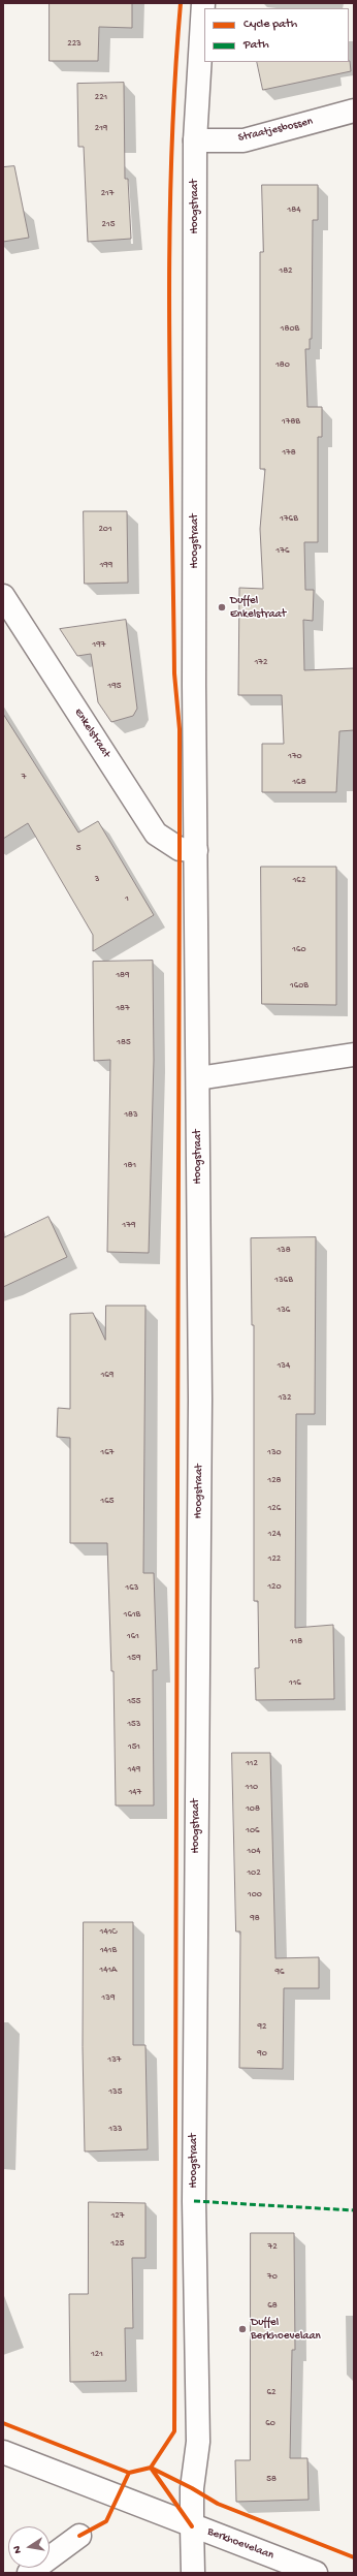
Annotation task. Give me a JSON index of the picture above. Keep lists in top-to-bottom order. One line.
{"streets":{"street":["Straatjesbossen","Hoogstraat","Enkelstraat","Berkhoevelaan"]},"crossings":[["Straatjesbossen","Hoogstraat"],["Hoogstraat","Enkelstraat"],["Hoogstraat","Berkhoevelaan"]],"places":["Duffel Enkelstraat","Duffel Berkhoevelaan"],"house_numbers":["223","221","219","217","184","215","182","180B","180","178B","178","176B","201","176","199","197","172","195","170","7","168","5","3","162","1","160","189","160B","187","185","183","181","179","138","136B","136","134","169","132","167","130","128","165","126","124","122","120","163","161B","161","118","159","116","155","153","151","112","149","110","147","108","106","104","102","100","98","141C","141B","141A","96","139","92","90","137","135","133","127","125","72","70","68","121","62","60","58"],"legend":["Cycle path","Path"],"north":"left"}
